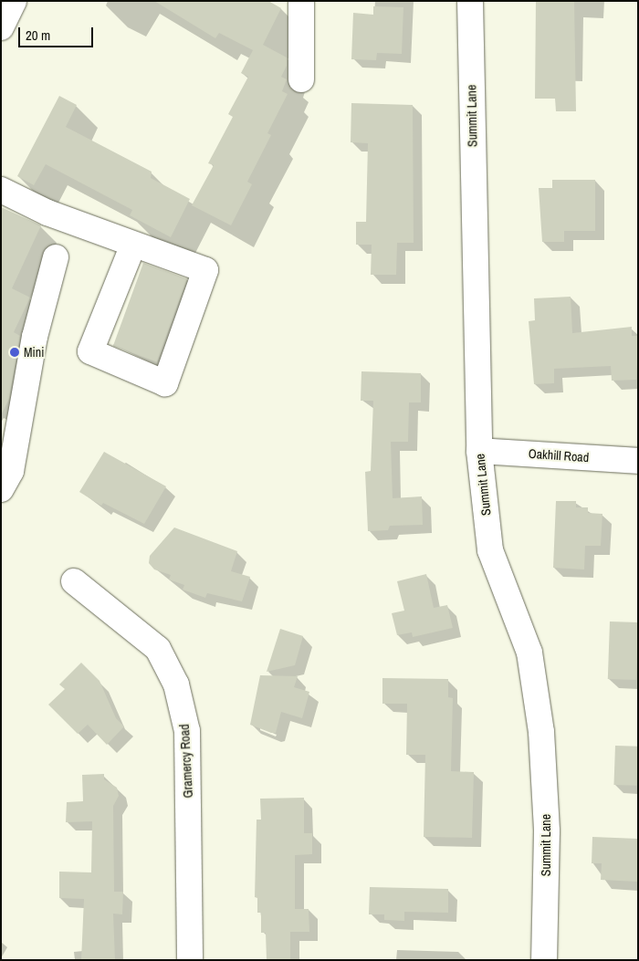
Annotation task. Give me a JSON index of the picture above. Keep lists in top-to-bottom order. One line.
{"streets":{"street":["Summit Lane","Oakhill Road","Gramercy Road"]},"crossings":[["Summit Lane","Oakhill Road"]],"places":["Mini"],"scale_bar":"20 m"}
